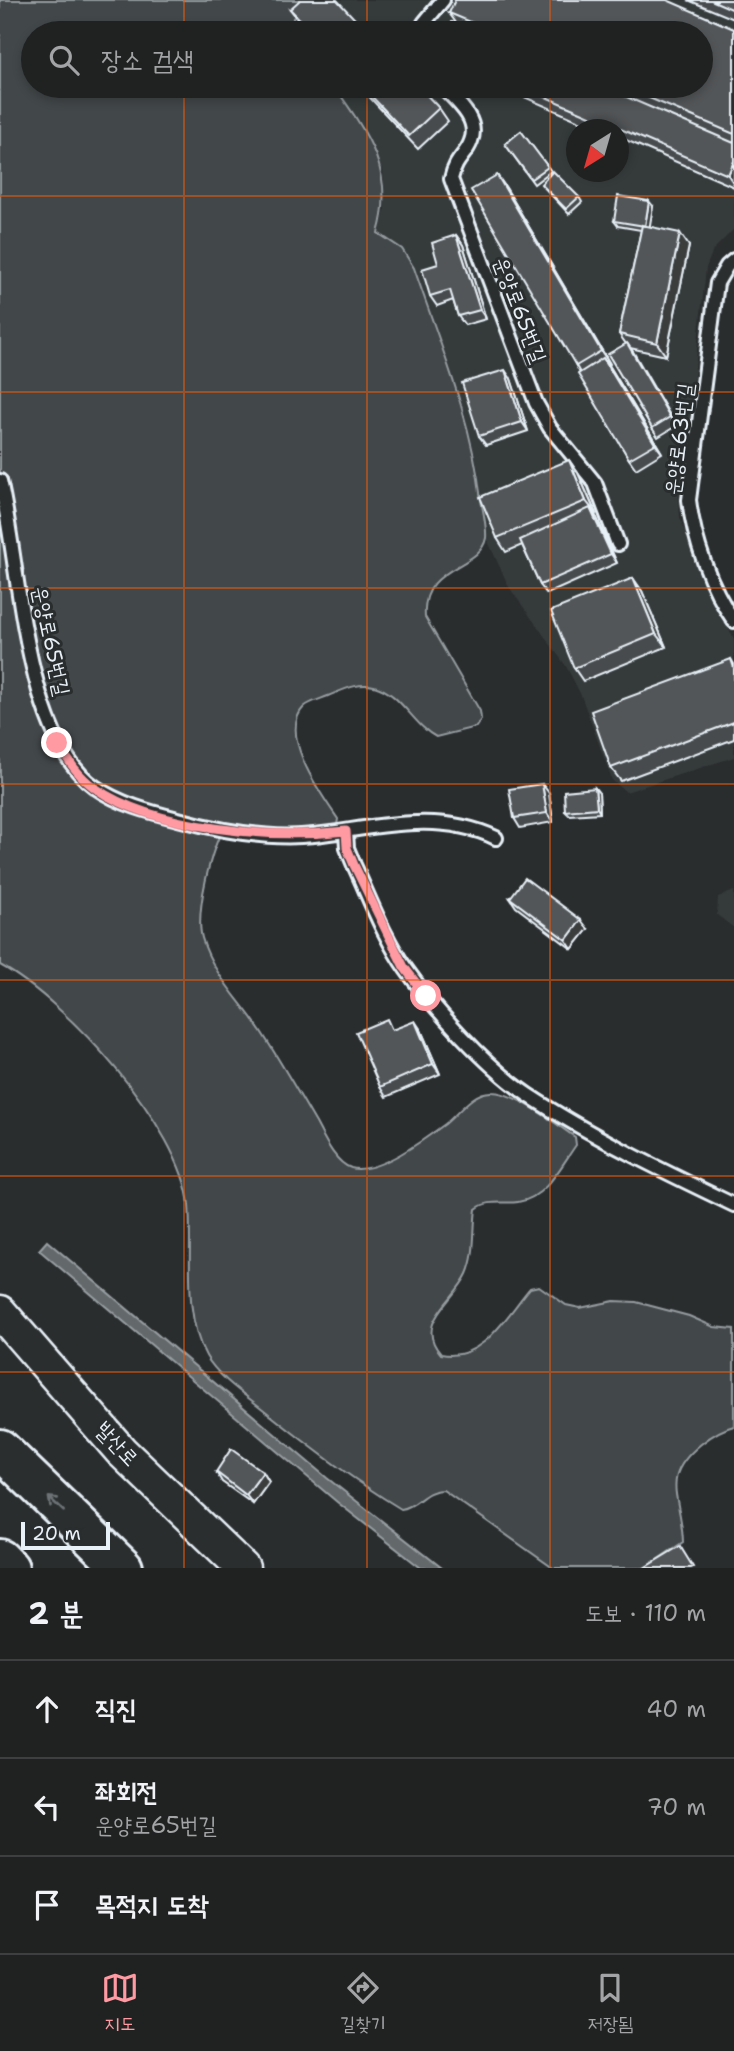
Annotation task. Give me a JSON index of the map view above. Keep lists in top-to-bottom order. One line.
{"streets":{"street":["발산로"],"lane":["운양로65번길","운양로63번길"]},"scale_bar":"20 m","north":"bottom left","page":{"search":"장소 검색","scale":"20 m","heading":["2 분","도보 · 110 m"],"list":[["직진","40 m"],["좌회전","운양로65번길","70 m"],"목적지 도착"],"nav":["지도","길찾기","저장됨"]}}
